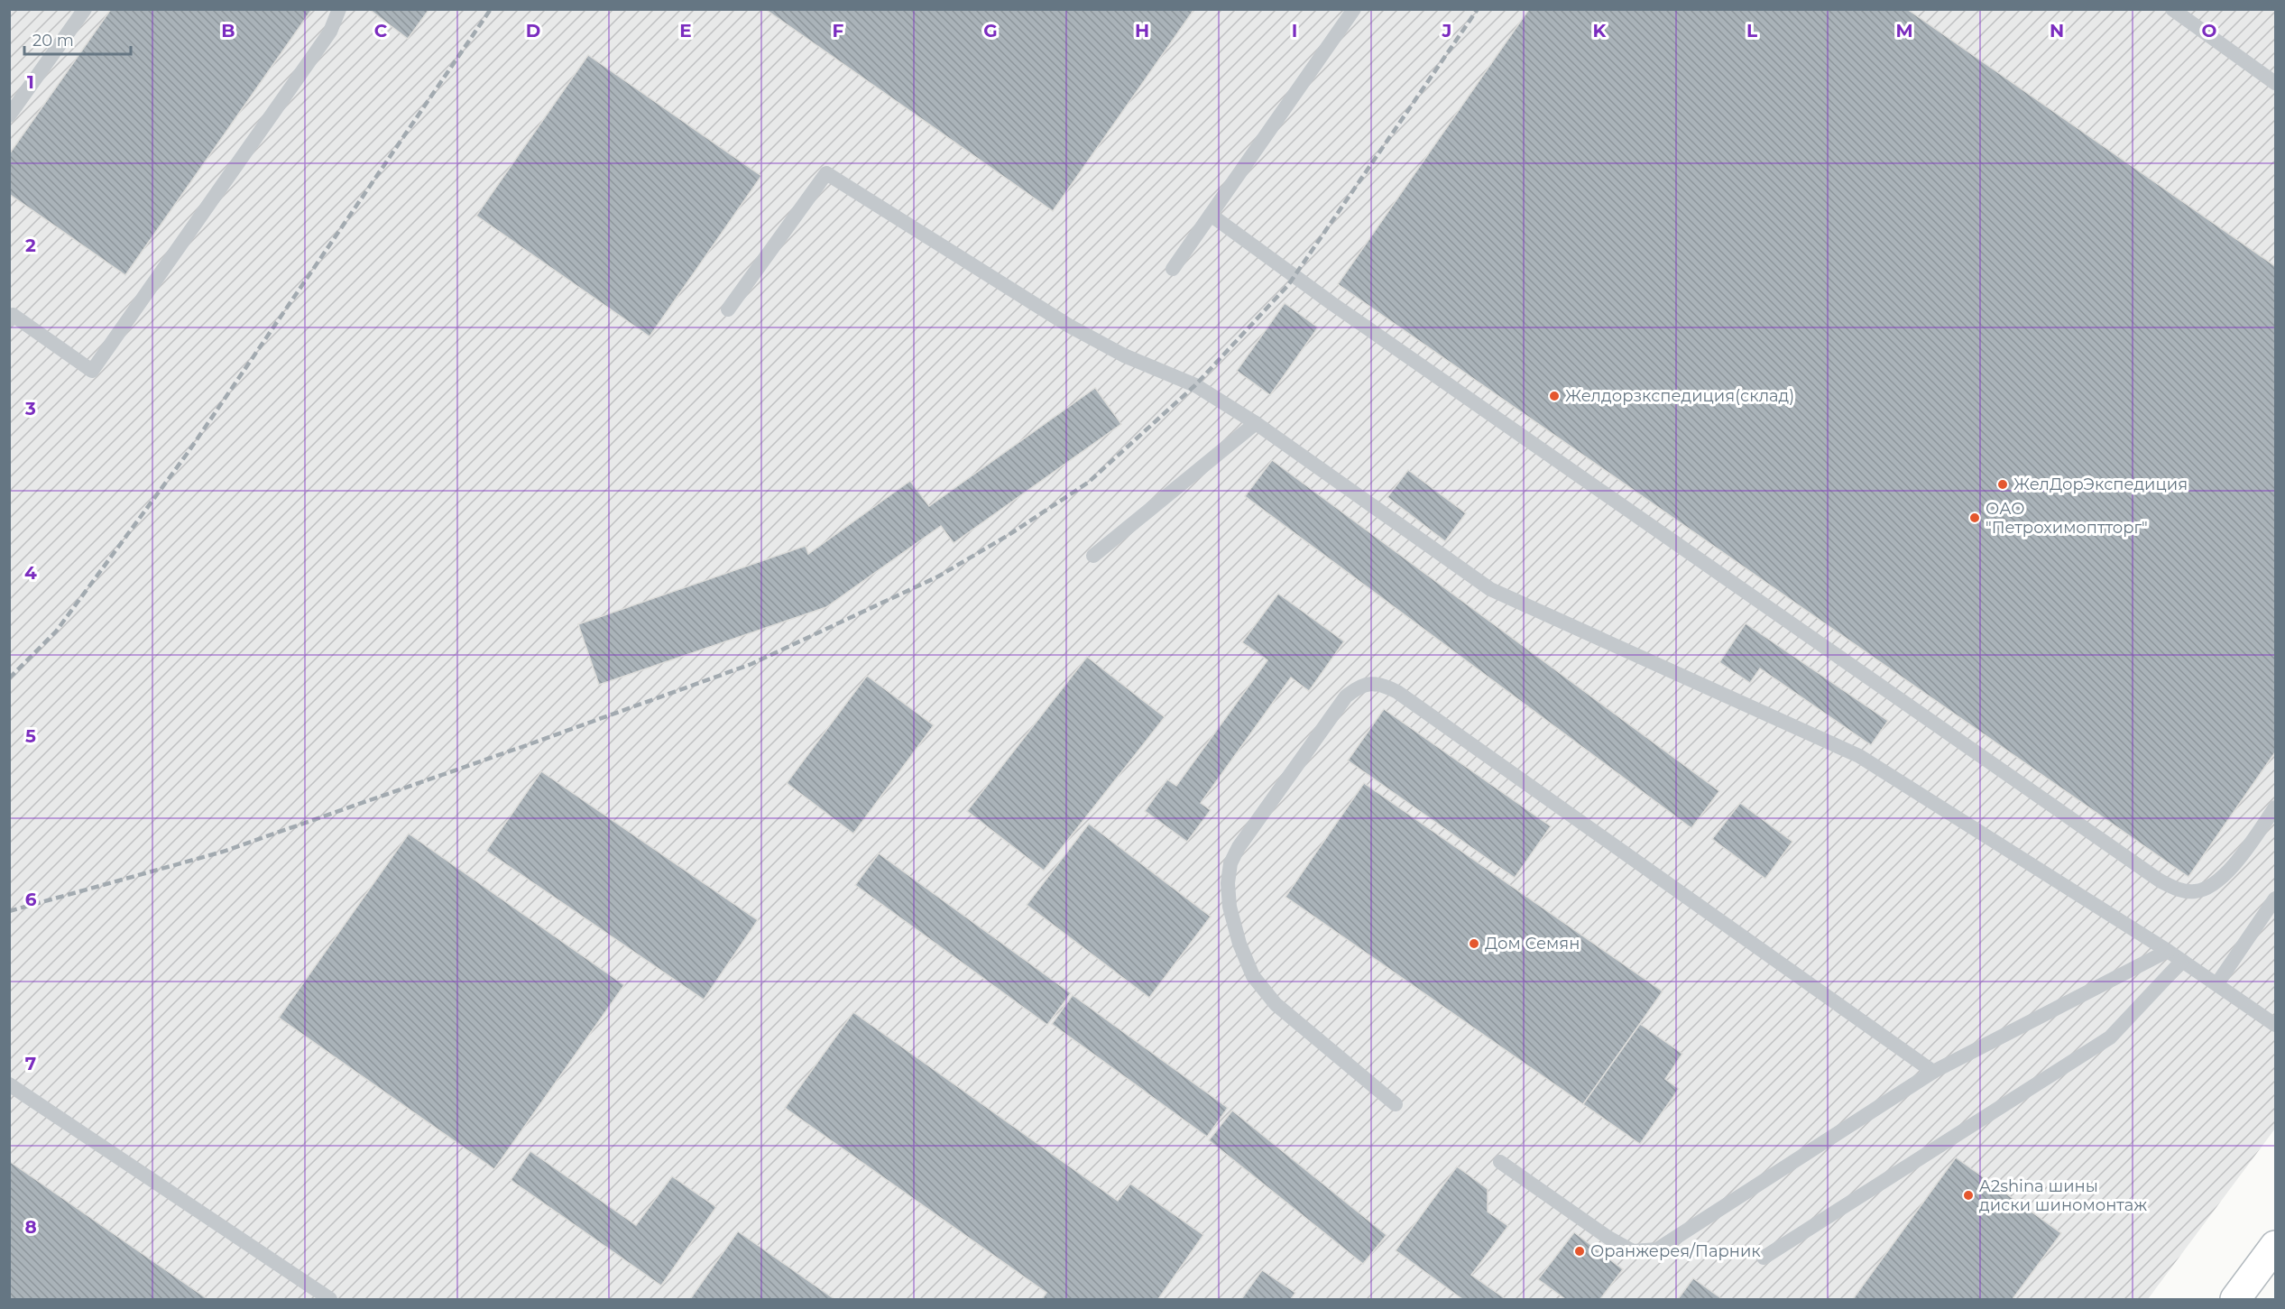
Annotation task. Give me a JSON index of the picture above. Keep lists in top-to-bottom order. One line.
{"places":["Желдорзкспедиция(склад)","ЖелДорЭкспедиция","ОАО \"Петрохимоптторг\"","Дом Семян","A2shina шины диски шиномонтаж","Оранжерея/Парник"],"scale_bar":"20 m","grid":{"columns":["B","C","D","E","F","G","H","I","J","K","L","M","N","O"],"rows":["1","2","3","4","5","6","7","8"]}}
